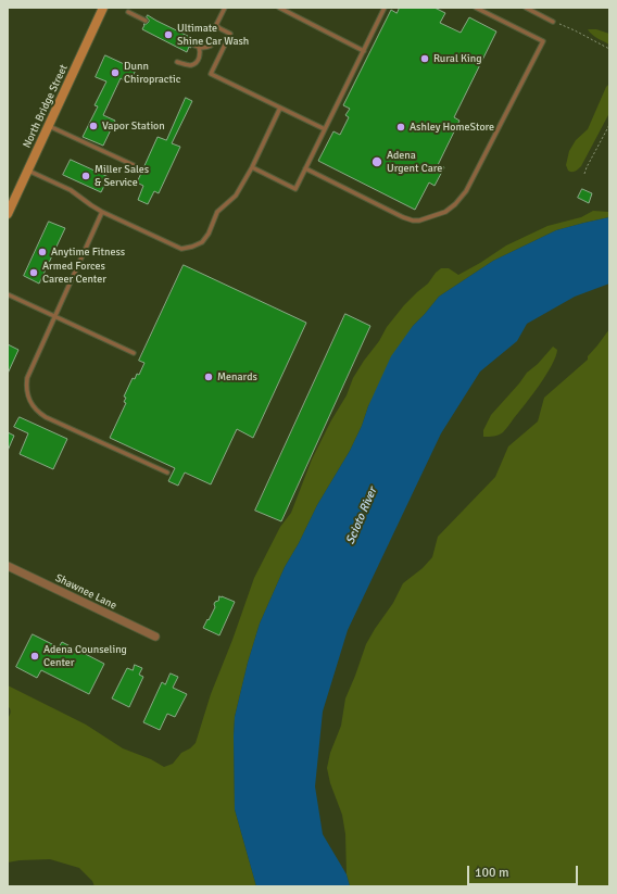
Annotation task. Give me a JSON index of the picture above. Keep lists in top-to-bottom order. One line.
{"streets":{"main road":["North Bridge Street"],"street":["Shawnee Lane"]},"water":["Scioto River"],"places":["Ultimate Shine Car Wash","Rural King","Dunn Chiropractic","Vapor Station","Ashley HomeStore","Adena Urgent Care","Miller Sales & Service","Anytime Fitness","Armed Forces Career Center","Menards","Adena Counseling Center"],"scale_bar":"100 m"}
